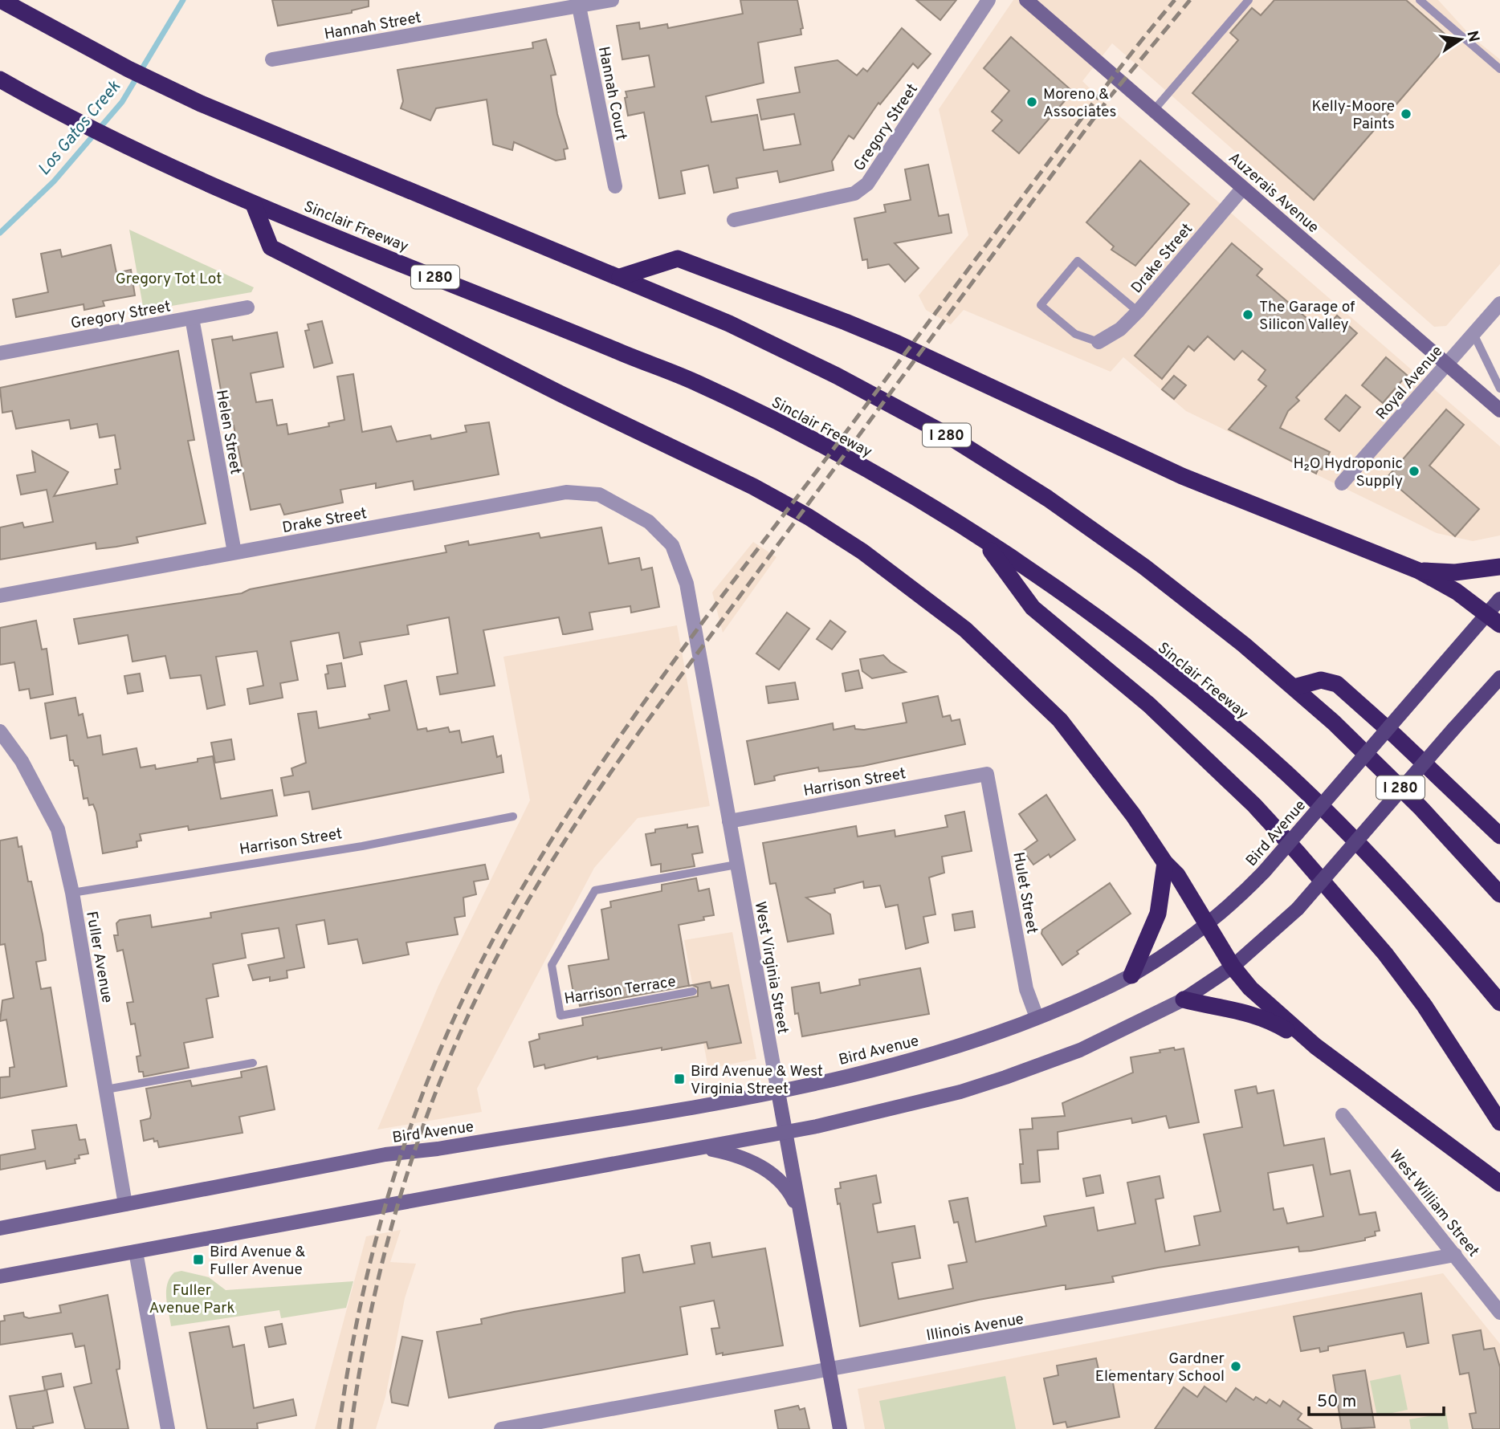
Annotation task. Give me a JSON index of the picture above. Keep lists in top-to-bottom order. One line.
{"streets":{"highway":["Sinclair Freeway","I 280"],"main road":["Auzerais Avenue","Bird Avenue","West Virginia Street"],"street":["Hannah Street","Hannah Court","Gregory Street","Drake Street","Royal Avenue","Helen Street","Harrison Street","Hulet Street","Fuller Avenue","West William Street","Illinois Avenue"],"lane":["Harrison Terrace"]},"crossings":[["Hannah Street","Hannah Court"],["Gregory Street","Helen Street"],["Auzerais Avenue","Drake Street"],["Auzerais Avenue","Royal Avenue"],["Drake Street","Helen Street"],["Drake Street","West Virginia Street"],["Harrison Street","Hulet Street"],["Harrison Street","Fuller Avenue"],["Harrison Street","West Virginia Street"],["Bird Avenue","Hulet Street"],["Bird Avenue","Fuller Avenue"],["Bird Avenue","West Virginia Street"],["West Virginia Street","Harrison Terrace"],["West Virginia Street","Illinois Avenue"],["West William Street","Illinois Avenue"]],"water":["Los Gatos Creek"],"parks":["Gregory Tot Lot","Fuller Avenue Park"],"places":{"other":["Moreno & Associates","Kelly-Moore Paints","The Garage of Silicon Valley","H₂O Hydroponic Supply","Gardner Elementary School"],"transit":["Bird Avenue & West Virginia Street","Bird Avenue & Fuller Avenue"]},"scale_bar":"50 m","north":"right"}
